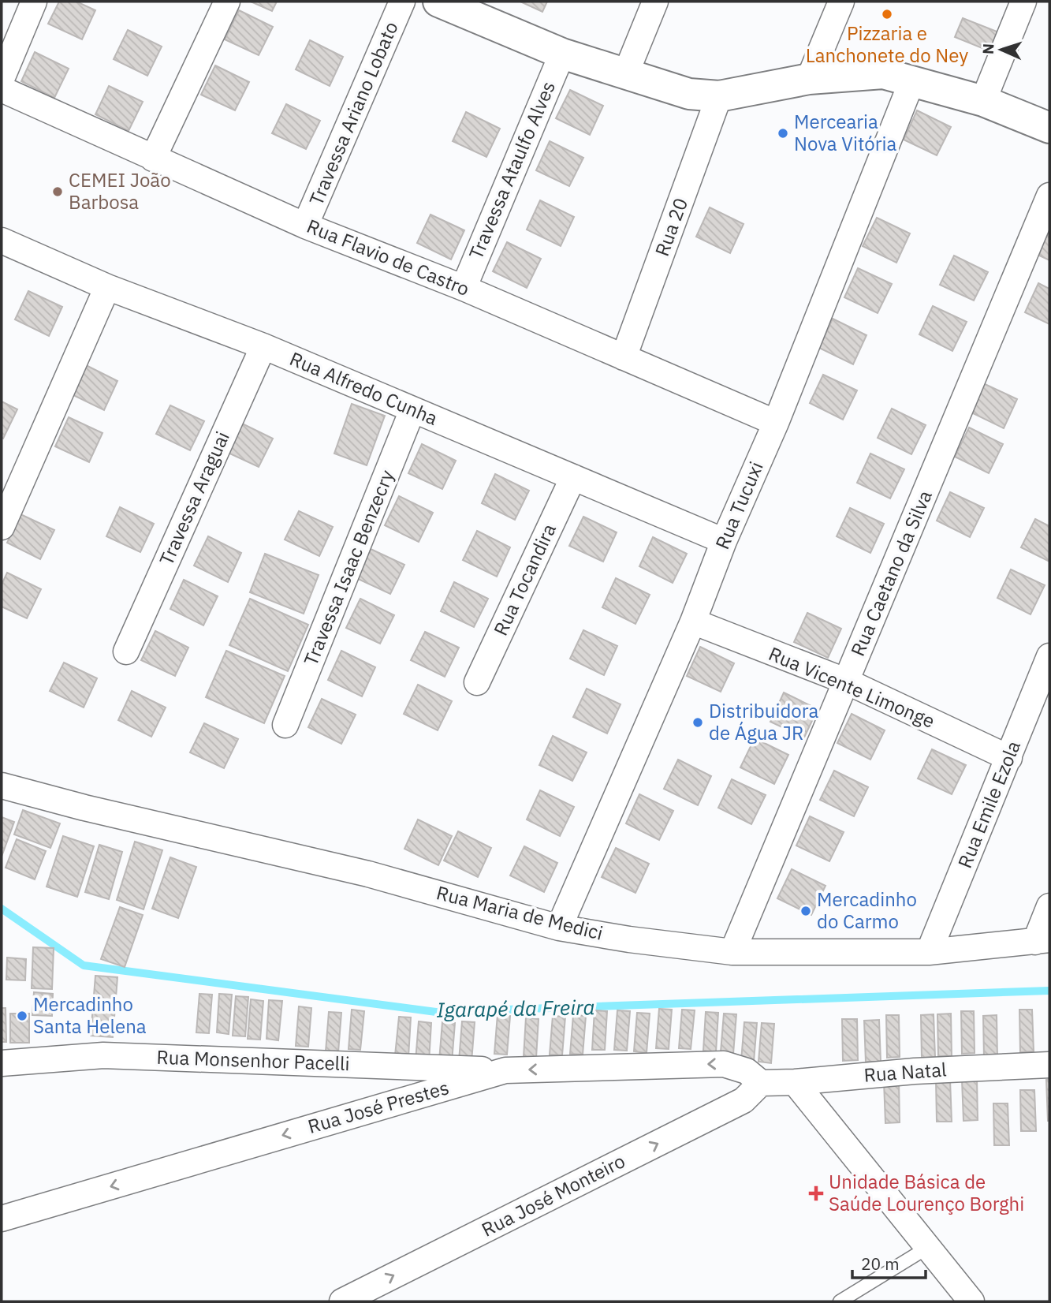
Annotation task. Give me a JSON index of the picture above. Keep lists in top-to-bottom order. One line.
{"streets":{"street":["Travessa Ariano Lobato","Travessa Ataulfo Alves","Rua 20","Rua Flavio de Castro","Rua Alfredo Cunha","Travessa Araguai","Rua Tucuxi","Travessa Isaac Benzecry","Rua Caetano da Silva","Rua Tocandira","Rua Vicente Limonge","Rua Emile Ezola","Rua Maria de Medici","Rua Monsenhor Pacelli","Rua Natal","Rua José Prestes","Rua José Monteiro"]},"crossings":[["Travessa Ariano Lobato","Rua Flavio de Castro"],["Travessa Ataulfo Alves","Rua Flavio de Castro"],["Rua 20","Rua Flavio de Castro"],["Rua Flavio de Castro","Rua Tucuxi"],["Rua Alfredo Cunha","Travessa Araguai"],["Rua Alfredo Cunha","Rua Tucuxi"],["Rua Alfredo Cunha","Travessa Isaac Benzecry"],["Rua Alfredo Cunha","Rua Tocandira"],["Rua Tucuxi","Rua Vicente Limonge"],["Rua Tucuxi","Rua Maria de Medici"],["Rua Caetano da Silva","Rua Vicente Limonge"],["Rua Caetano da Silva","Rua Maria de Medici"],["Rua Vicente Limonge","Rua Emile Ezola"],["Rua Emile Ezola","Rua Maria de Medici"],["Rua Monsenhor Pacelli","Rua José Prestes"],["Rua Natal","Rua José Prestes"],["Rua Natal","Rua José Monteiro"],["Rua José Prestes","Rua José Monteiro"]],"one_way":["Rua José Prestes","Rua José Monteiro"],"water":["Igarapé da Freira"],"places":{"other":["Pizzaria e Lanchonete do Ney","Mercearia Nova Vitória","CEMEI João Barbosa","Distribuidora de Água JR","Mercadinho do Carmo","Mercadinho Santa Helena"],"health":["Unidade Básica de Saúde Lourenço Borghi"]},"scale_bar":"20 m","north":"left"}
